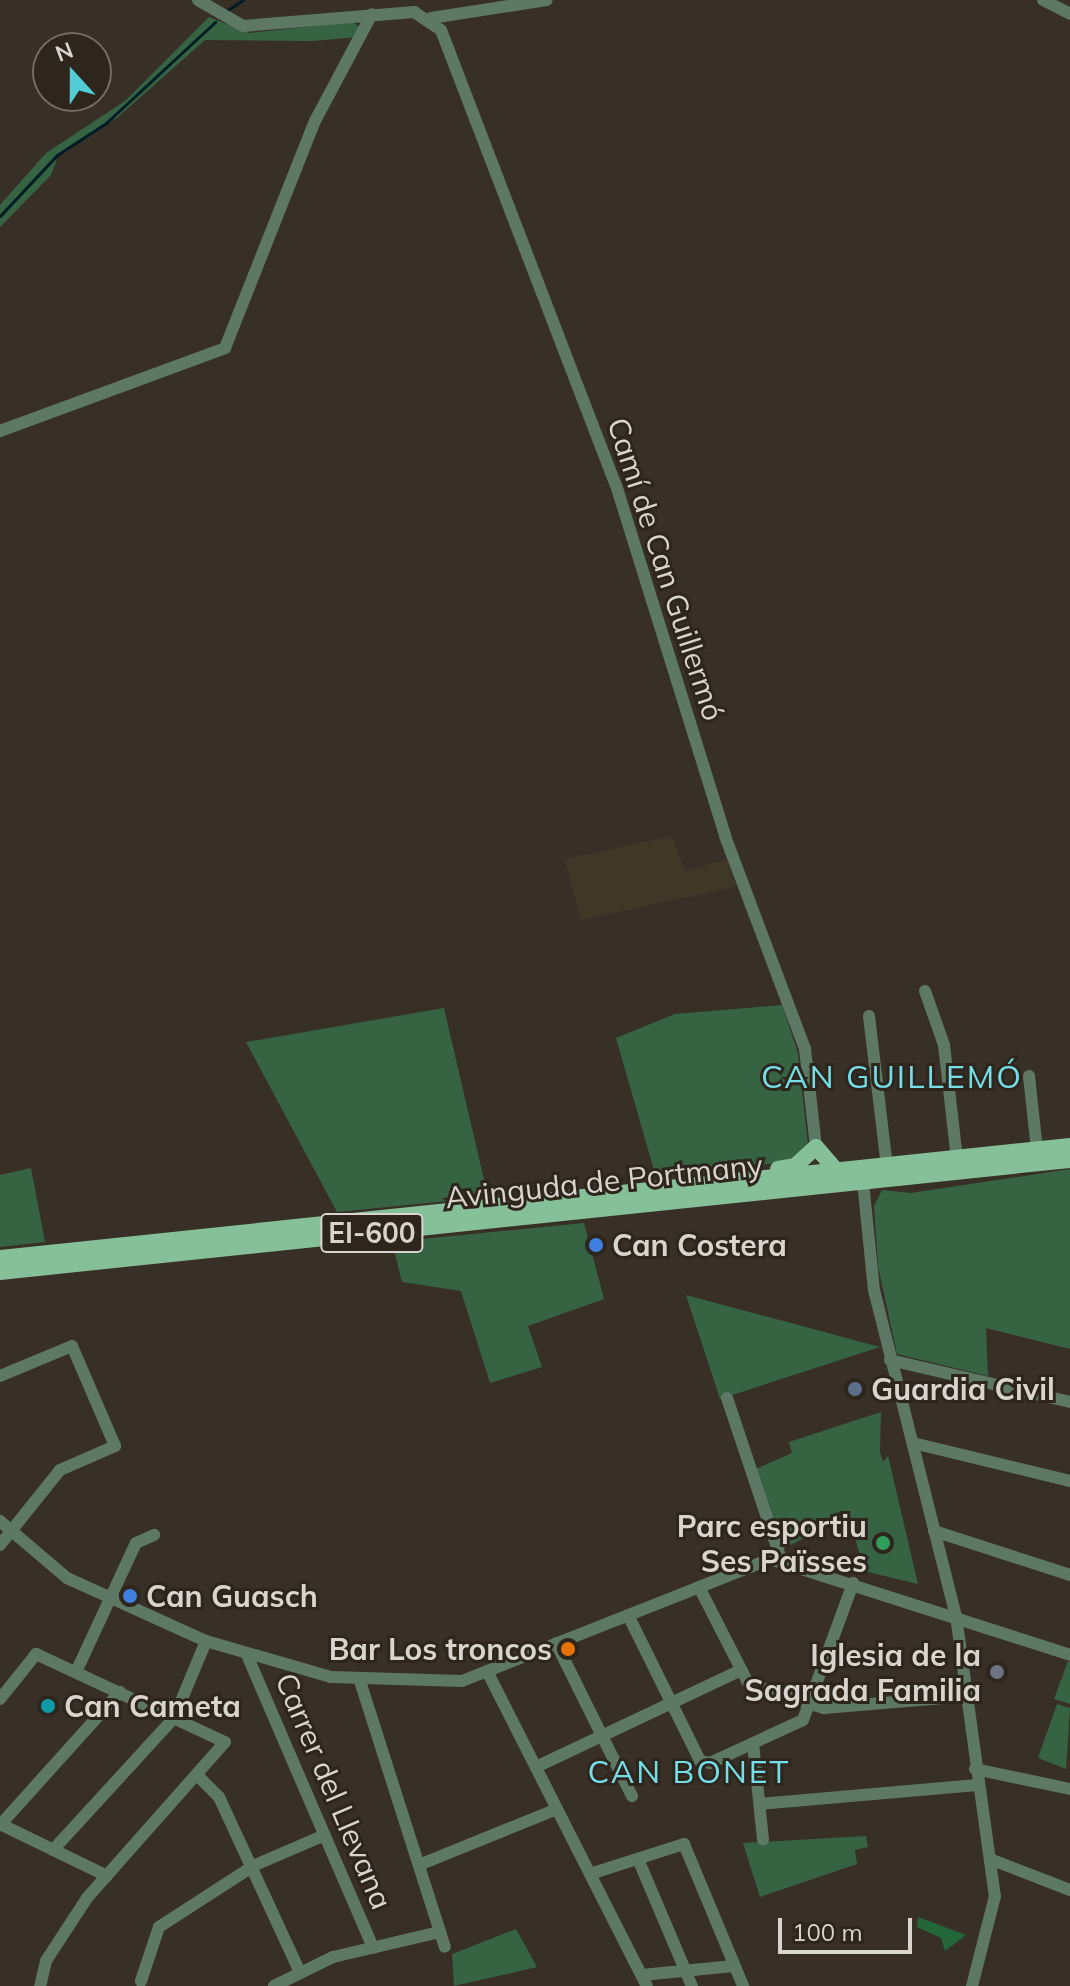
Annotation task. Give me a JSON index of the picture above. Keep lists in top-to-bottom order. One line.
{"streets":{"main road":["Avinguda de Portmany","EI-600"],"street":["Camí de Can Guillermó","Carrer del Llevana"]},"districts":["CAN GUILLEMÓ","CAN BONET"],"places":["Can Costera","Guardia Civil","Parc esportiu Ses Païsses","Can Guasch","Bar Los troncos","Iglesia de la Sagrada Familia","Can Cameta"],"scale_bar":"100 m","north":"top"}
